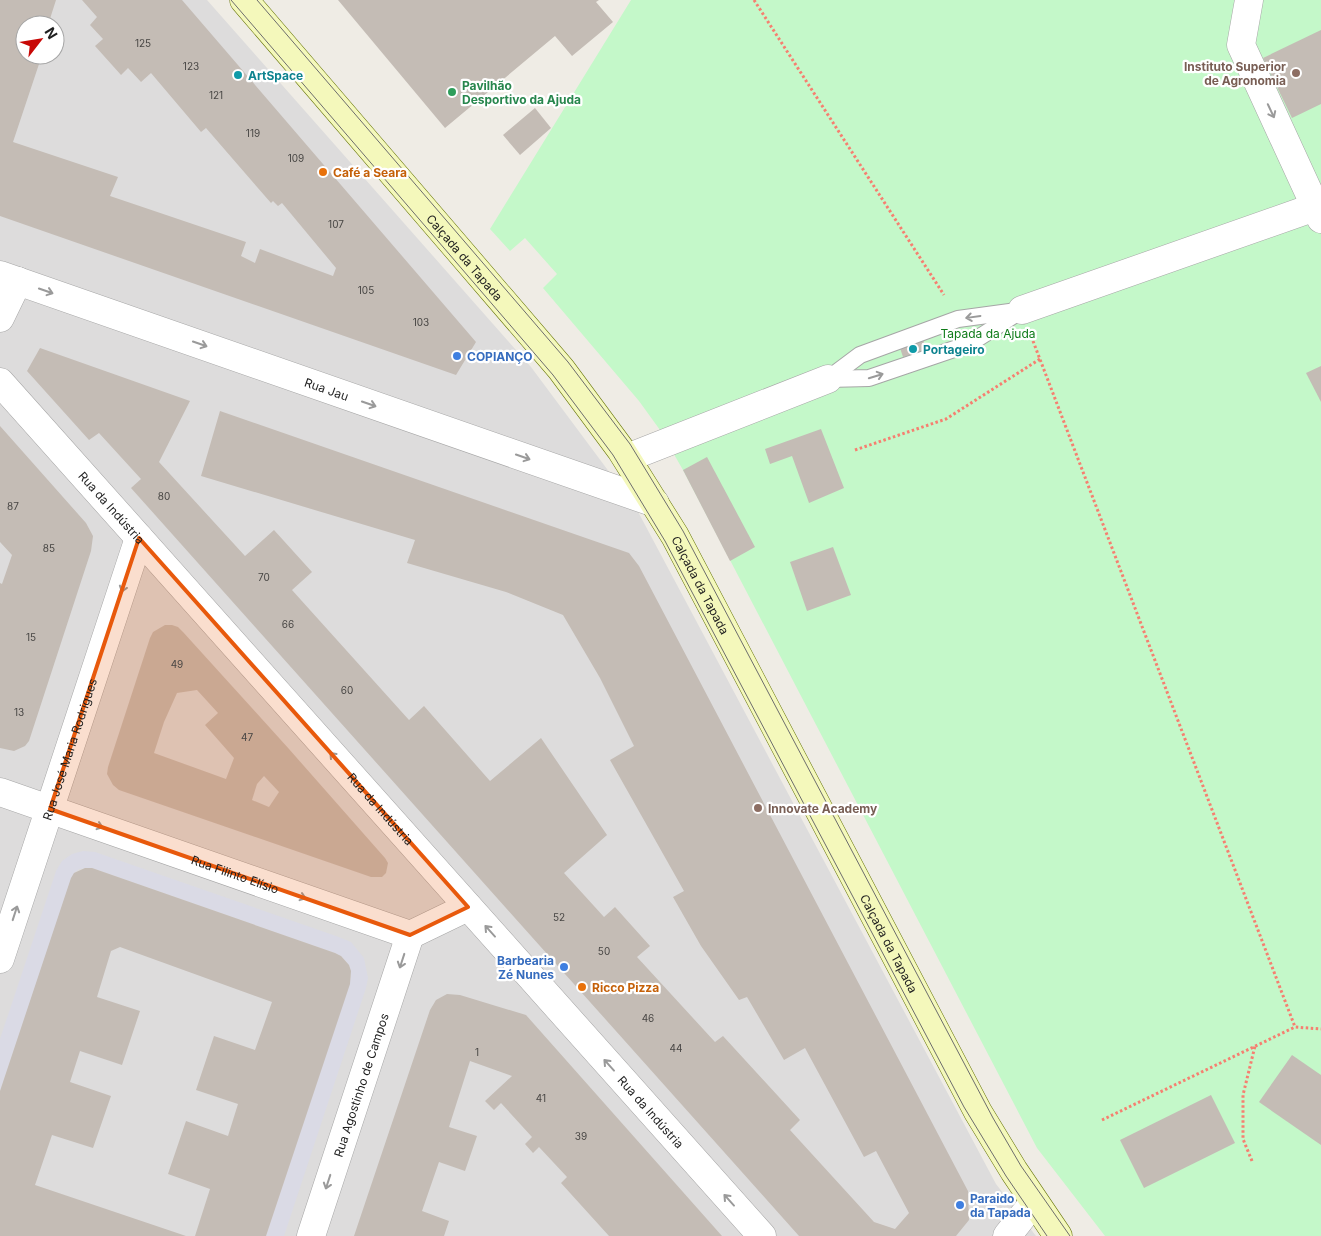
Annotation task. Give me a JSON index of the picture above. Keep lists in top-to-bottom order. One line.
{"streets":{"street":["Calçada da Tapada","Rua Jau","Rua da Indústria","Rua José Maria Rodrigues","Rua Filinto Elísio","Rua Agostinho de Campos"]},"crossings":[["Calçada da Tapada","Rua Jau"],["Rua da Indústria","Rua José Maria Rodrigues"],["Rua José Maria Rodrigues","Rua Filinto Elísio"],["Rua Filinto Elísio","Rua Agostinho de Campos"]],"one_way":["Rua Jau","Rua da Indústria","Rua Filinto Elísio","Rua Agostinho de Campos"],"parks":["Tapada da Ajuda"],"places":["Instituto Superior de Agronomia","ArtSpace","Pavilhão Desportivo da Ajuda","Café a Seara","Portageiro","COPIANÇO","Innovate Academy","Barbearia Zé Nunes","Ricco Pizza","Paraido da Tapada"],"house_numbers":["125","123","121","119","109","107","105","103","80","87","85","70","66","15","49","60","13","47","52","50","46","44","1","41","39"],"north":"top right"}
